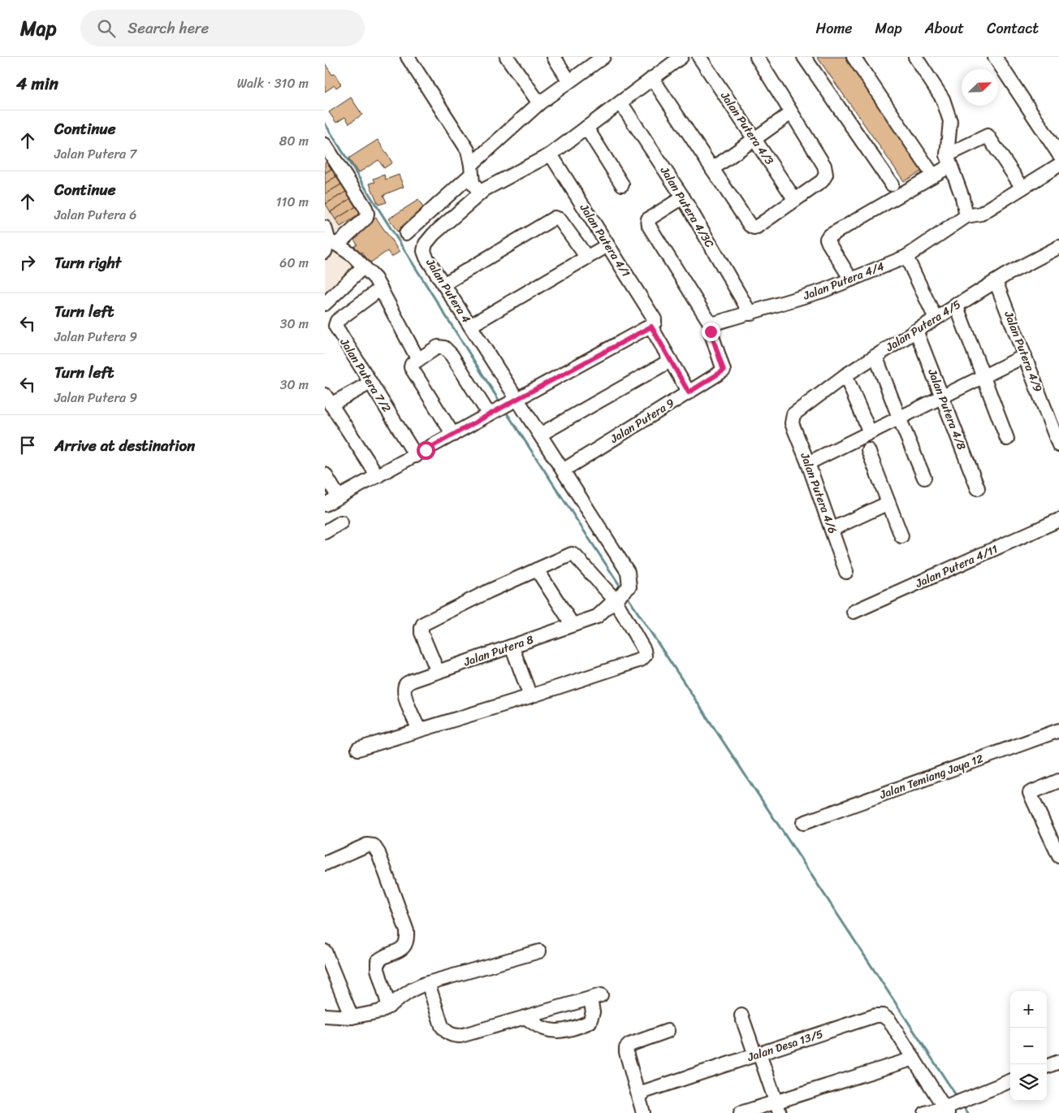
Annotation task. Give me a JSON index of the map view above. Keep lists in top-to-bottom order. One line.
{"streets":{"street":["Jalan Putera 4/3","Jalan Putera 4/3C","Jalan Putera 4/1","Jalan Putera 4/4","Jalan Putera 4","Jalan Putera 4/5","Jalan Putera 4/9","Jalan Putera 7/2","Jalan Putera 4/8","Jalan Putera 9","Jalan Putera 4/6","Jalan Putera 4/11","Jalan Putera 8","Jalan Temiang Jaya 12","Jalan Desa 13/5"]},"crossings":[["Jalan Putera 4/3C","Jalan Putera 4/4"],["Jalan Putera 4/3C","Jalan Putera 4"],["Jalan Putera 4/1","Jalan Putera 4"],["Jalan Putera 4/4","Jalan Putera 9"],["Jalan Putera 4","Jalan Putera 9"],["Jalan Putera 4","Jalan Putera 8"],["Jalan Putera 4/5","Jalan Putera 4/9"],["Jalan Putera 4/5","Jalan Putera 4/8"],["Jalan Putera 4/5","Jalan Putera 4/6"]],"north":"top right","page":{"header":"Map","search":"Search here","nav":["Home","Map","About","Contact"],"heading":["4 min","Walk · 310 m"],"list":[["Continue","Jalan Putera 7","80 m"],["Continue","Jalan Putera 6","110 m"],["Turn right","60 m"],["Turn left","Jalan Putera 9","30 m"],["Turn left","Jalan Putera 9","30 m"],"Arrive at destination"],"map_buttons":["+","−"]}}
